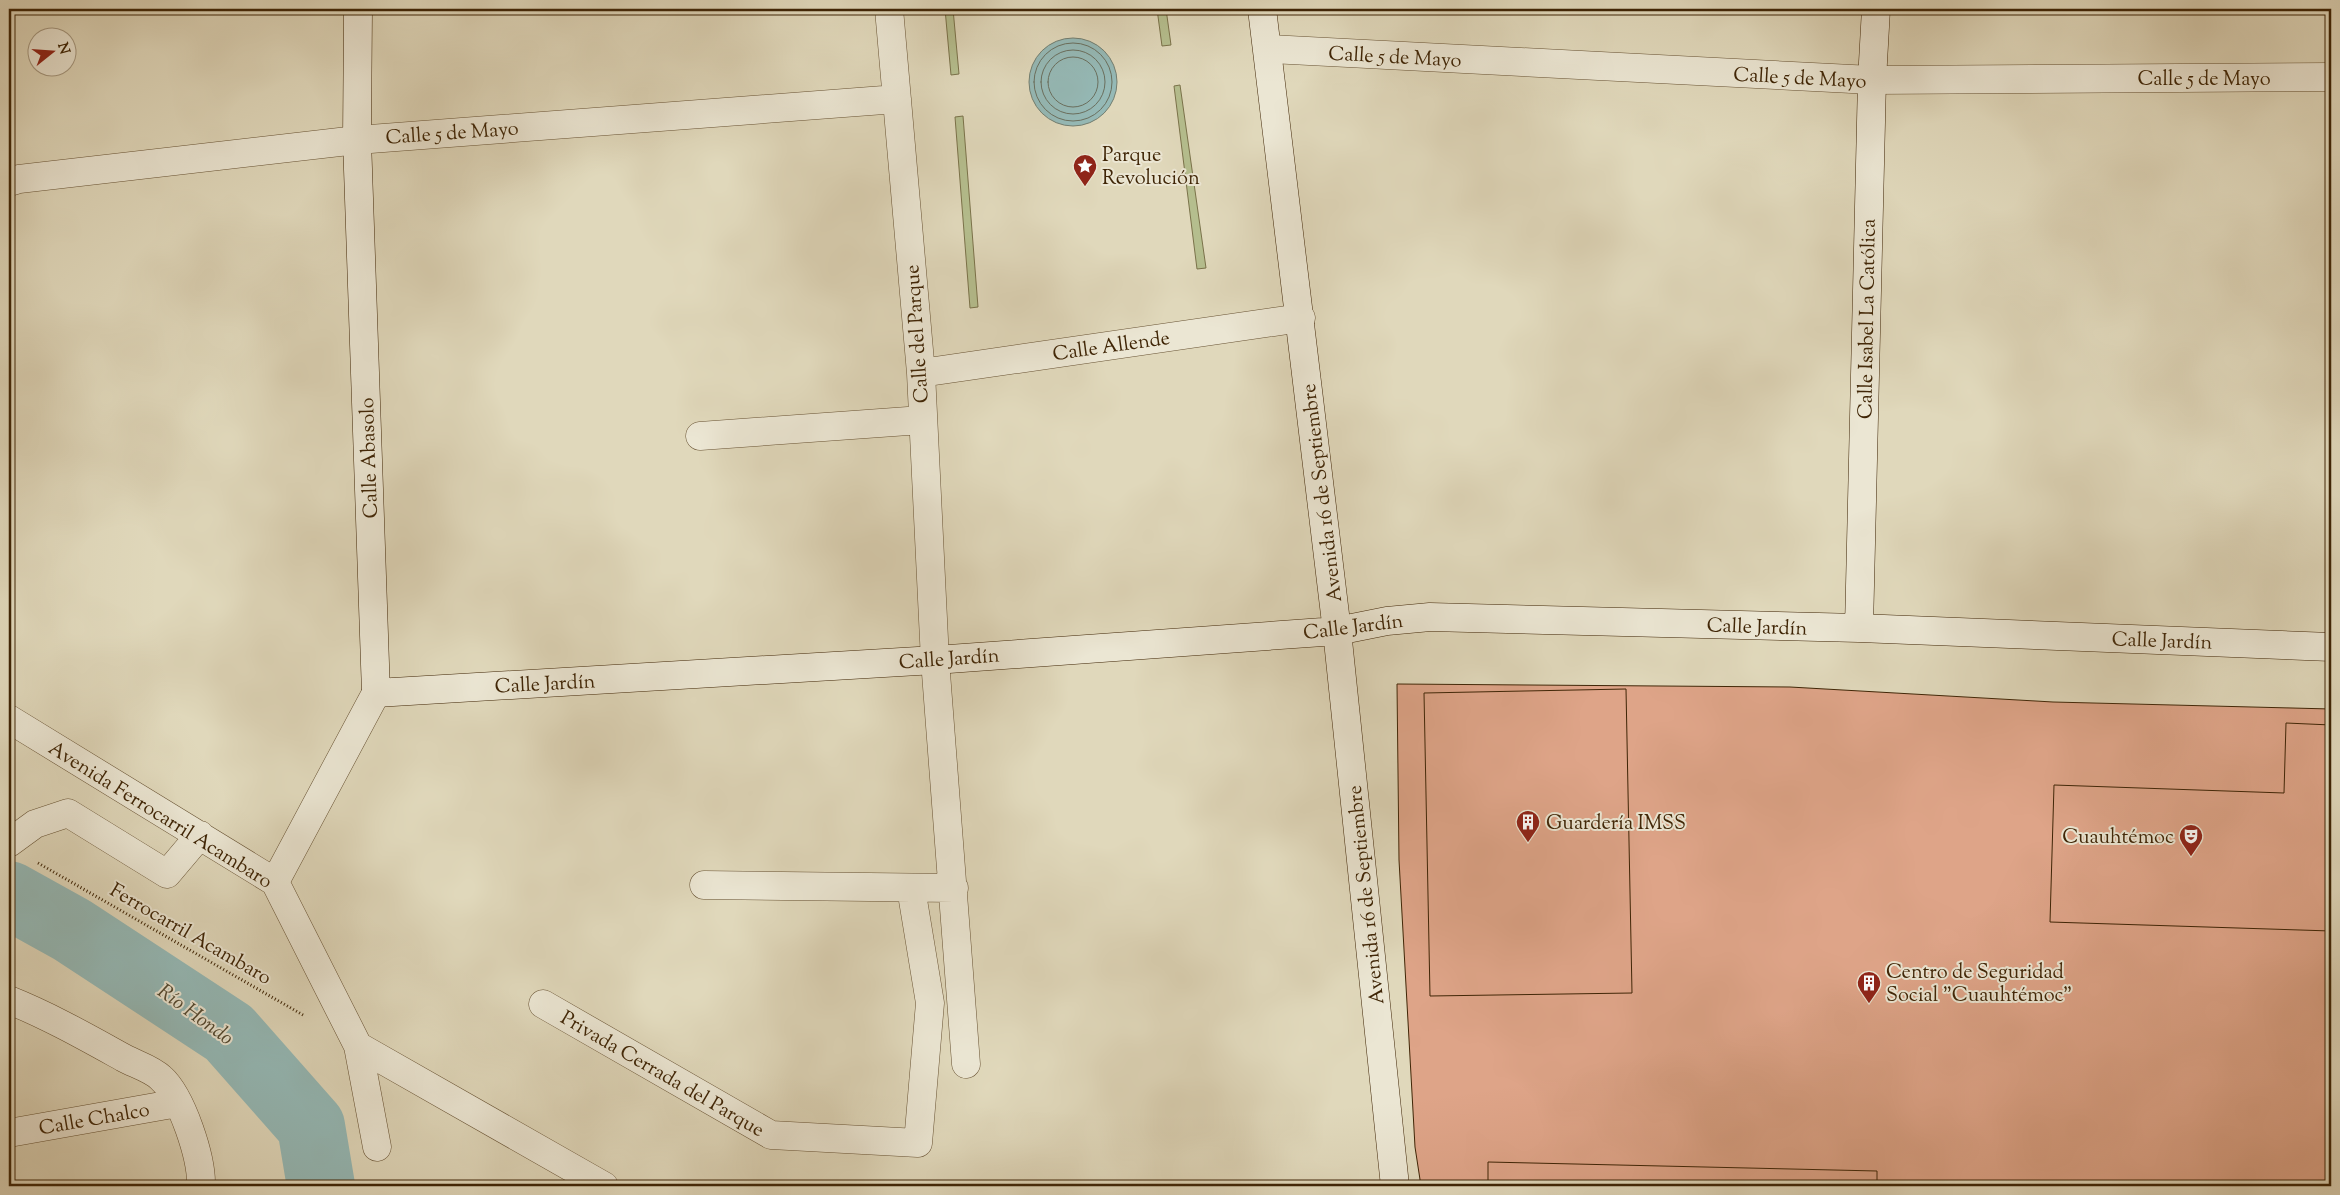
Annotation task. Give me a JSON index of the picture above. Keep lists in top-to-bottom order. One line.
{"streets":{"street":["Calle 5 de Mayo","Calle Isabel La Católica","Calle del Parque","Calle Allende","Calle Abasolo","Avenida 16 de Septiembre","Calle Jardín","Avenida Ferrocarril Acambaro","Privada Cerrada del Parque","Calle Chalco"],"path":["Ferrocarril Acambaro"]},"crossings":[["Calle 5 de Mayo","Calle Isabel La Católica"],["Calle 5 de Mayo","Calle del Parque"],["Calle 5 de Mayo","Calle Abasolo"],["Calle 5 de Mayo","Avenida 16 de Septiembre"],["Calle Isabel La Católica","Calle Jardín"],["Calle del Parque","Calle Allende"],["Calle del Parque","Calle Jardín"],["Calle Allende","Avenida 16 de Septiembre"],["Calle Abasolo","Calle Jardín"],["Avenida 16 de Septiembre","Calle Jardín"]],"water":["Río Hondo"],"places":{"place":["Parque Revolución"],"building":["Guardería IMSS","Centro de Seguridad Social \"Cuauhtémoc\""],"theatre":["Cuauhtémoc"]},"north":"right"}
